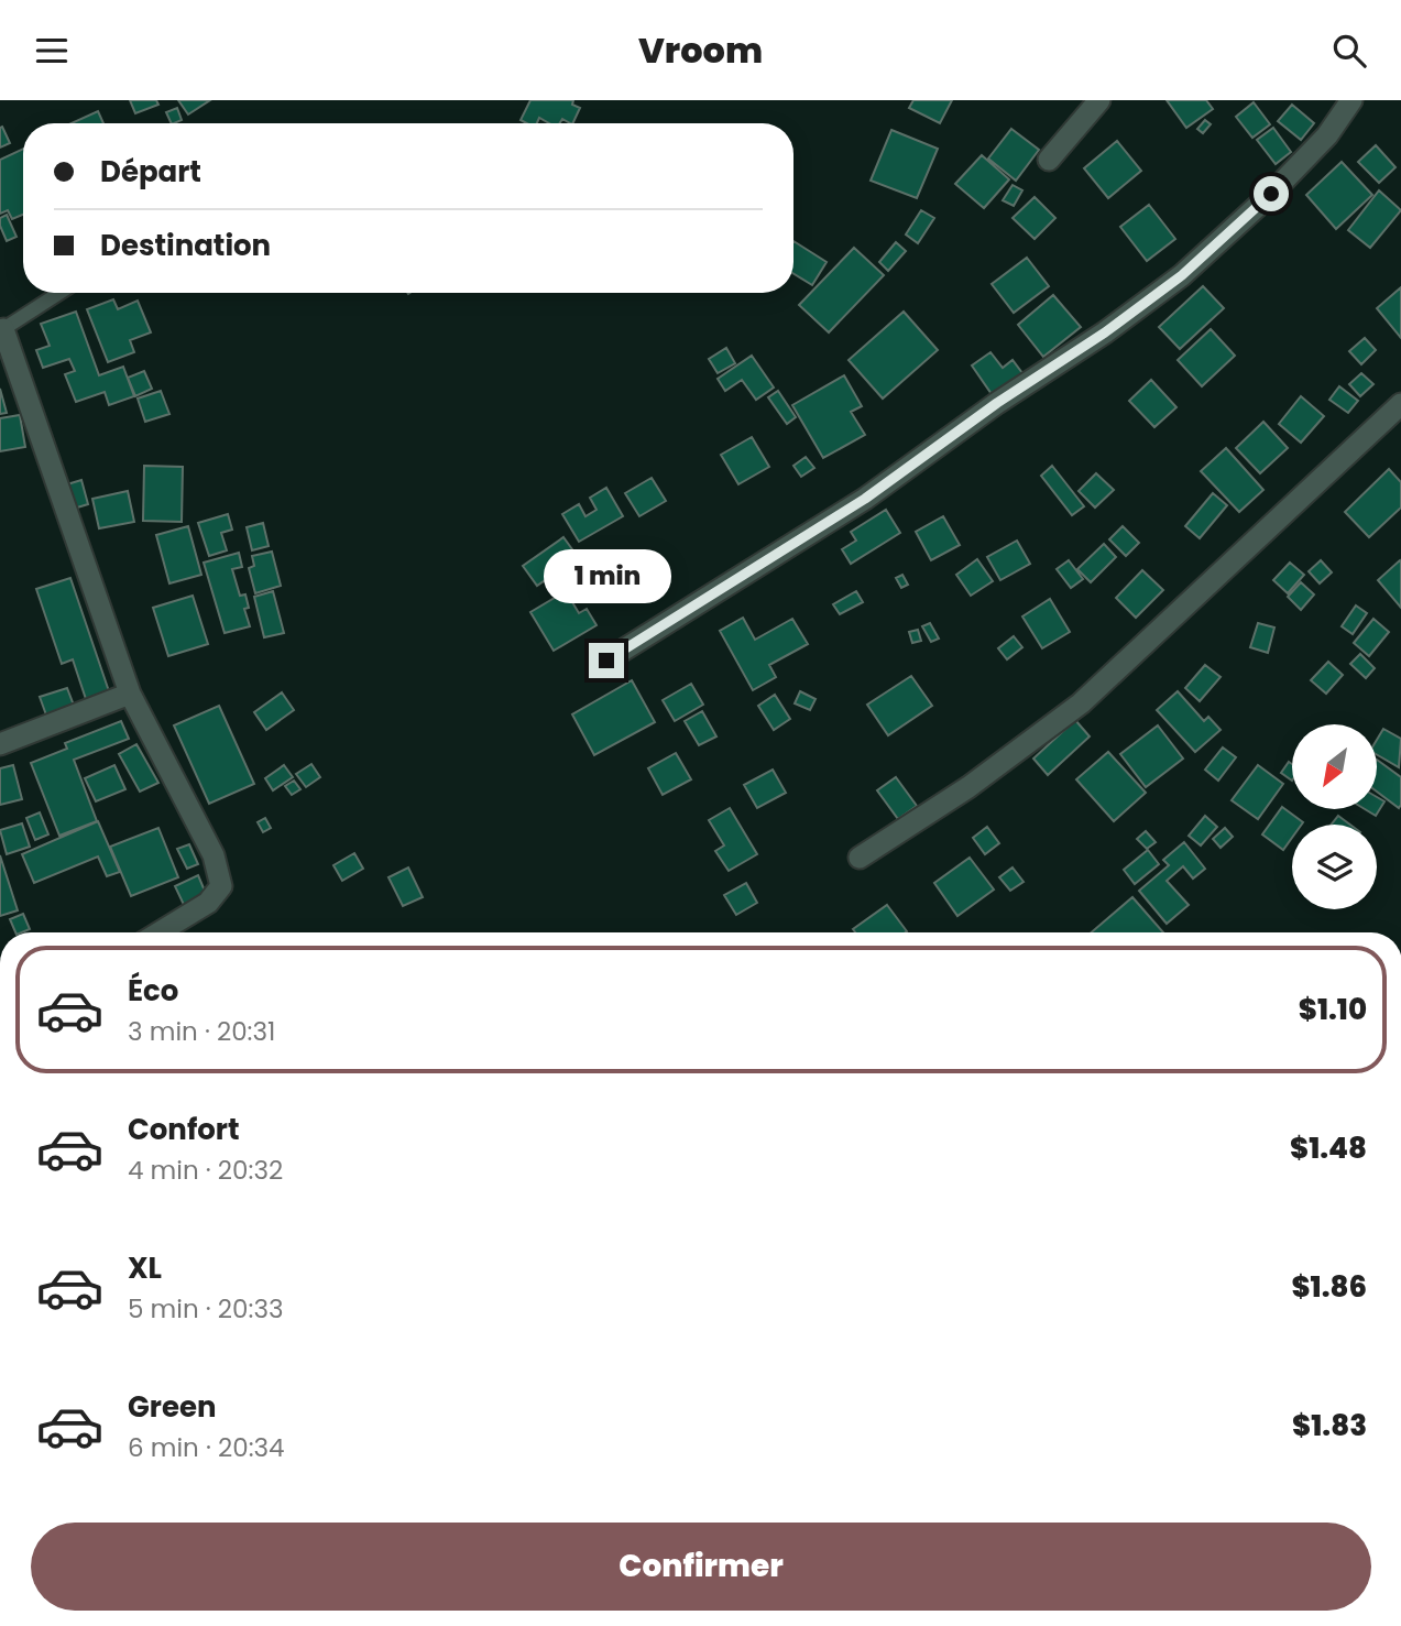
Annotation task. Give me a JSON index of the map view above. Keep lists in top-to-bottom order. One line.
{"north":"bottom left","page":{"header":"Vroom","banner":["Départ","Destination"],"bubble":"1 min","list":[{"name":"Éco","note":"3 min · 20:31","value":"$1.10"},{"name":"Confort","note":"4 min · 20:32","value":"$1.48"},{"name":"XL","note":"5 min · 20:33","value":"$1.86"},{"name":"Green","note":"6 min · 20:34","value":"$1.83"}],"buttons":"Confirmer"}}
